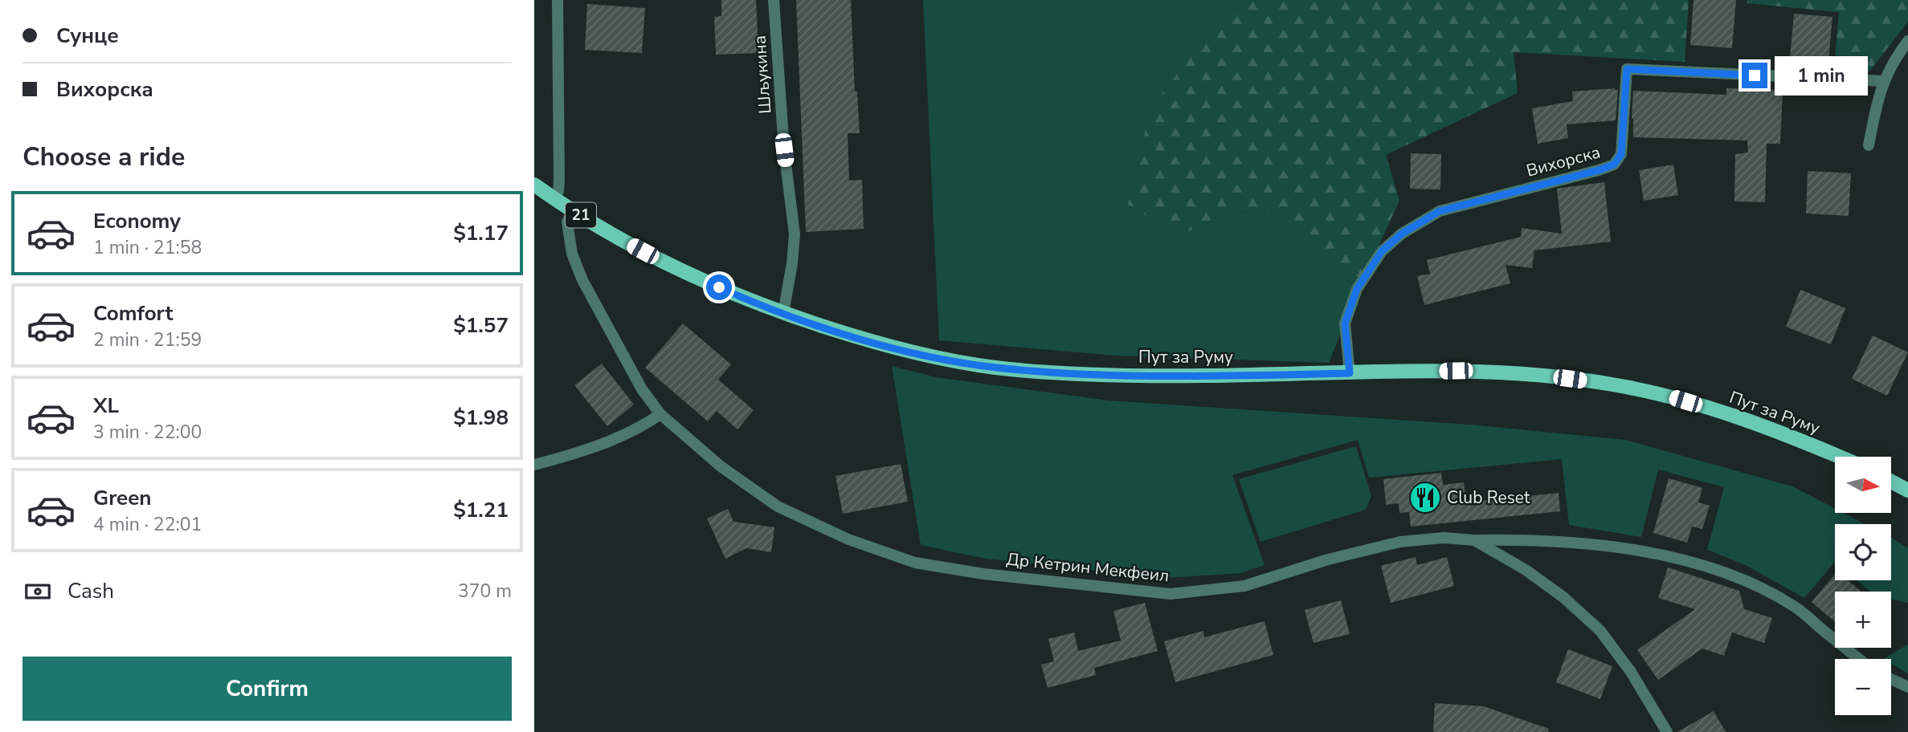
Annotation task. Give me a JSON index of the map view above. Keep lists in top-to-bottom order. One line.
{"streets":{"main road":["21","Пут за Руму"],"street":["Шљукина","Вихорска","Др Кетрин Мекфеил"]},"crossings":[["Шљукина","Пут за Руму"],["Вихорска","Пут за Руму"],["Пут за Руму","Др Кетрин Мекфеил"]],"places":{"restaurant":["Club Reset"]},"north":"right","page":{"banner":["Сунце","Вихорска"],"bubble":"1 min","heading":"Choose a ride","list":[{"name":"Economy","note":"1 min · 21:58","value":"$1.17"},{"name":"Comfort","note":"2 min · 21:59","value":"$1.57"},{"name":"XL","note":"3 min · 22:00","value":"$1.98"},{"name":"Green","note":"4 min · 22:01","value":"$1.21"}],"map_buttons":["+","−"],"pay":["Cash","370 m"],"buttons":"Confirm"}}
